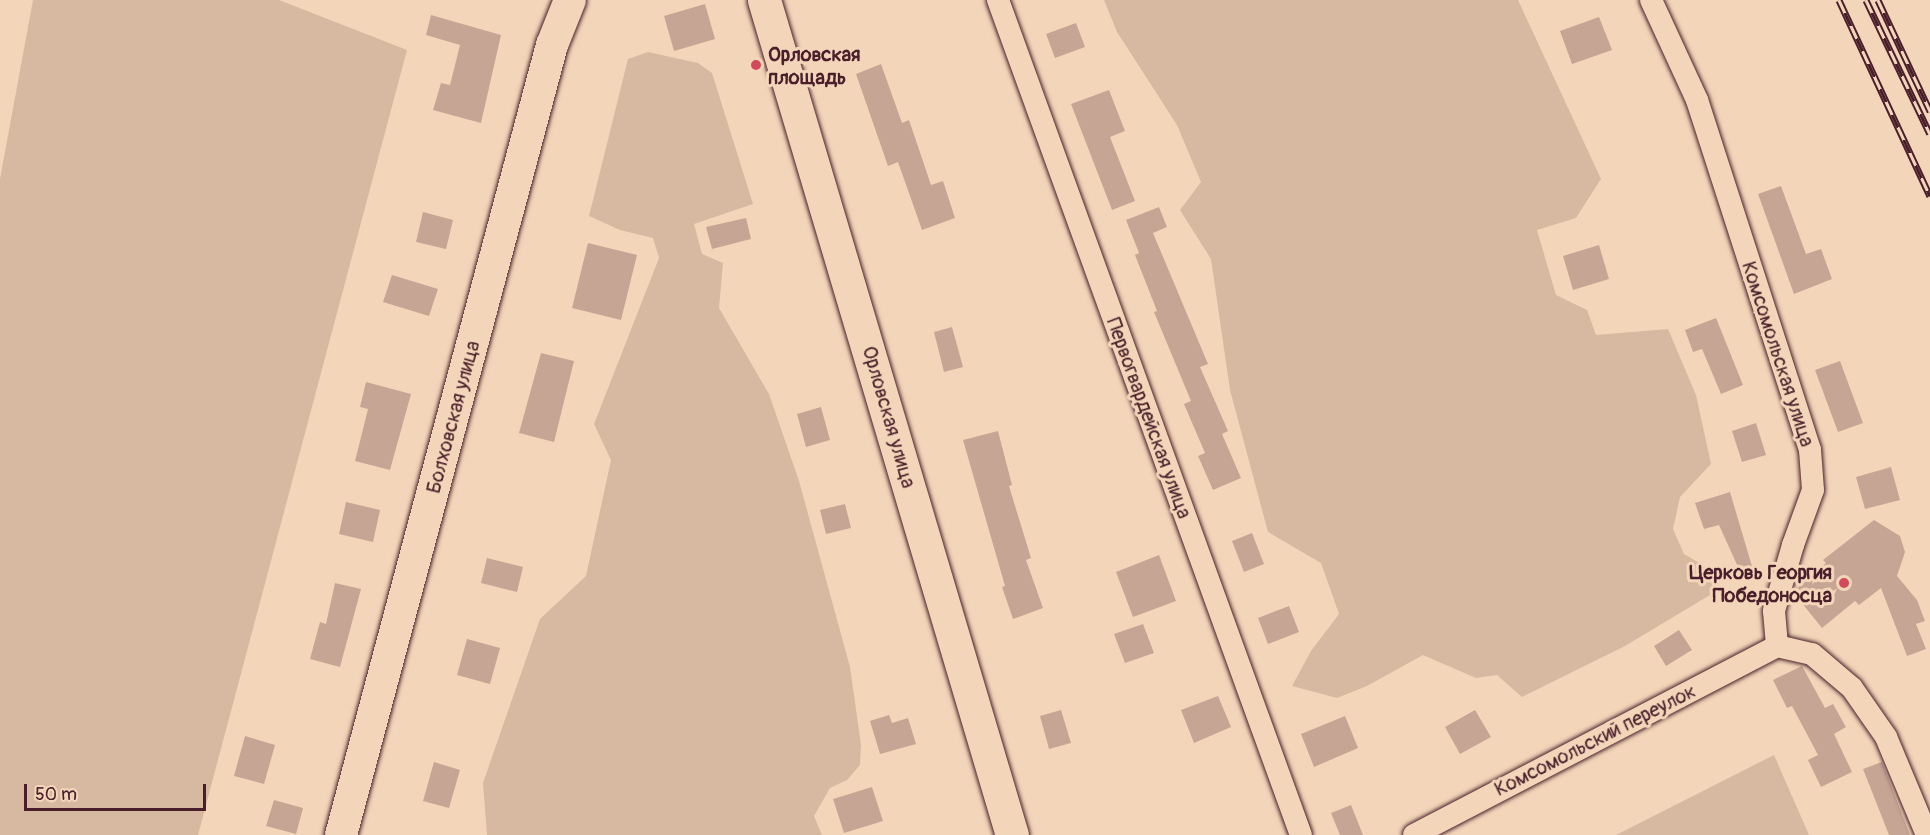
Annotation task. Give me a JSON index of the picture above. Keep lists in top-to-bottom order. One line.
{"streets":{"main road":["Болховская улица","Орловская улица"],"street":["Комсомольская улица","Первогвардейская улица","Комсомольский переулок"]},"crossings":[["Комсомольская улица","Комсомольский переулок"]],"places":["Орловская площадь","Церковь Георгия Победоносца"],"scale_bar":"50 m"}
